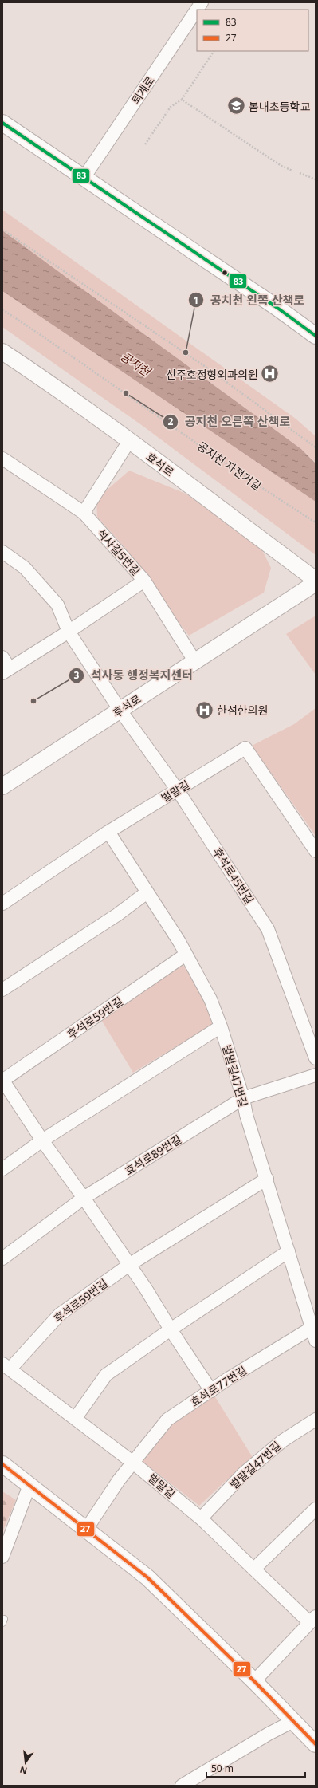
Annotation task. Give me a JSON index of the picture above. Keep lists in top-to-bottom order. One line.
{"streets":{"street":["퇴계로","효석로","석사길5번길","후석로","벌말길","후석로45번길","후석로59번길","벌말길47번길","효석로89번길","효석로77번길"],"path":["공지천 자전거길"]},"crossings":[["석사길5번길","후석로45번길"],["후석로","후석로45번길"],["벌말길","후석로45번길"],["벌말길","후석로59번길"],["벌말길","벌말길47번길"],["벌말길","효석로77번길"],["후석로59번길","벌말길47번길"],["후석로59번길","효석로89번길"],["후석로59번길","효석로77번길"],["벌말길47번길","효석로89번길"],["벌말길47번길","효석로77번길"]],"water":["공지천"],"places":{"school or university":["봄내초등학교"],"other":["공치천 왼쪽 산책로","공지천 오른쪽 산책로","석사동 행정복지센터"],"hospital":["신주호정형외과의원","한섬한의원"]},"lines":["transit line 83","transit line 27"],"legend":["83","27"],"scale_bar":"50 m","north":"bottom"}
